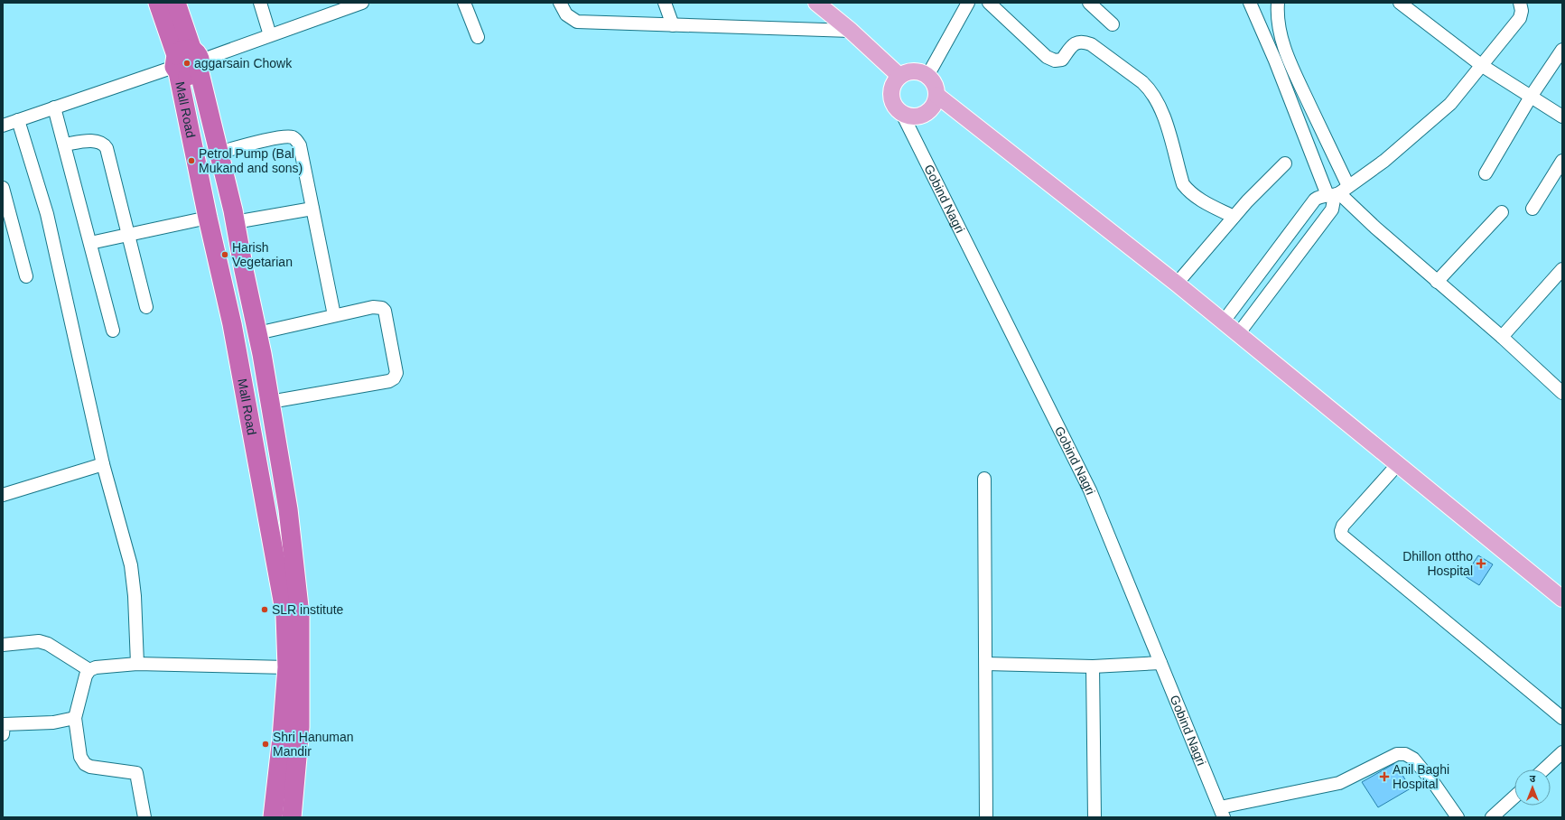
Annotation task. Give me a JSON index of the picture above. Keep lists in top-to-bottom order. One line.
{"streets":{"highway":["Mall Road"],"street":["Gobind Nagri"]},"places":{"other":["aggarsain Chowk","Petrol Pump (Bal Mukand and sons)","Harish Vegetarian","SLR institute","Shri Hanuman Mandir"],"health":["Dhillon ottho Hospital","Anil Baghi Hospital"]},"north":"top"}
